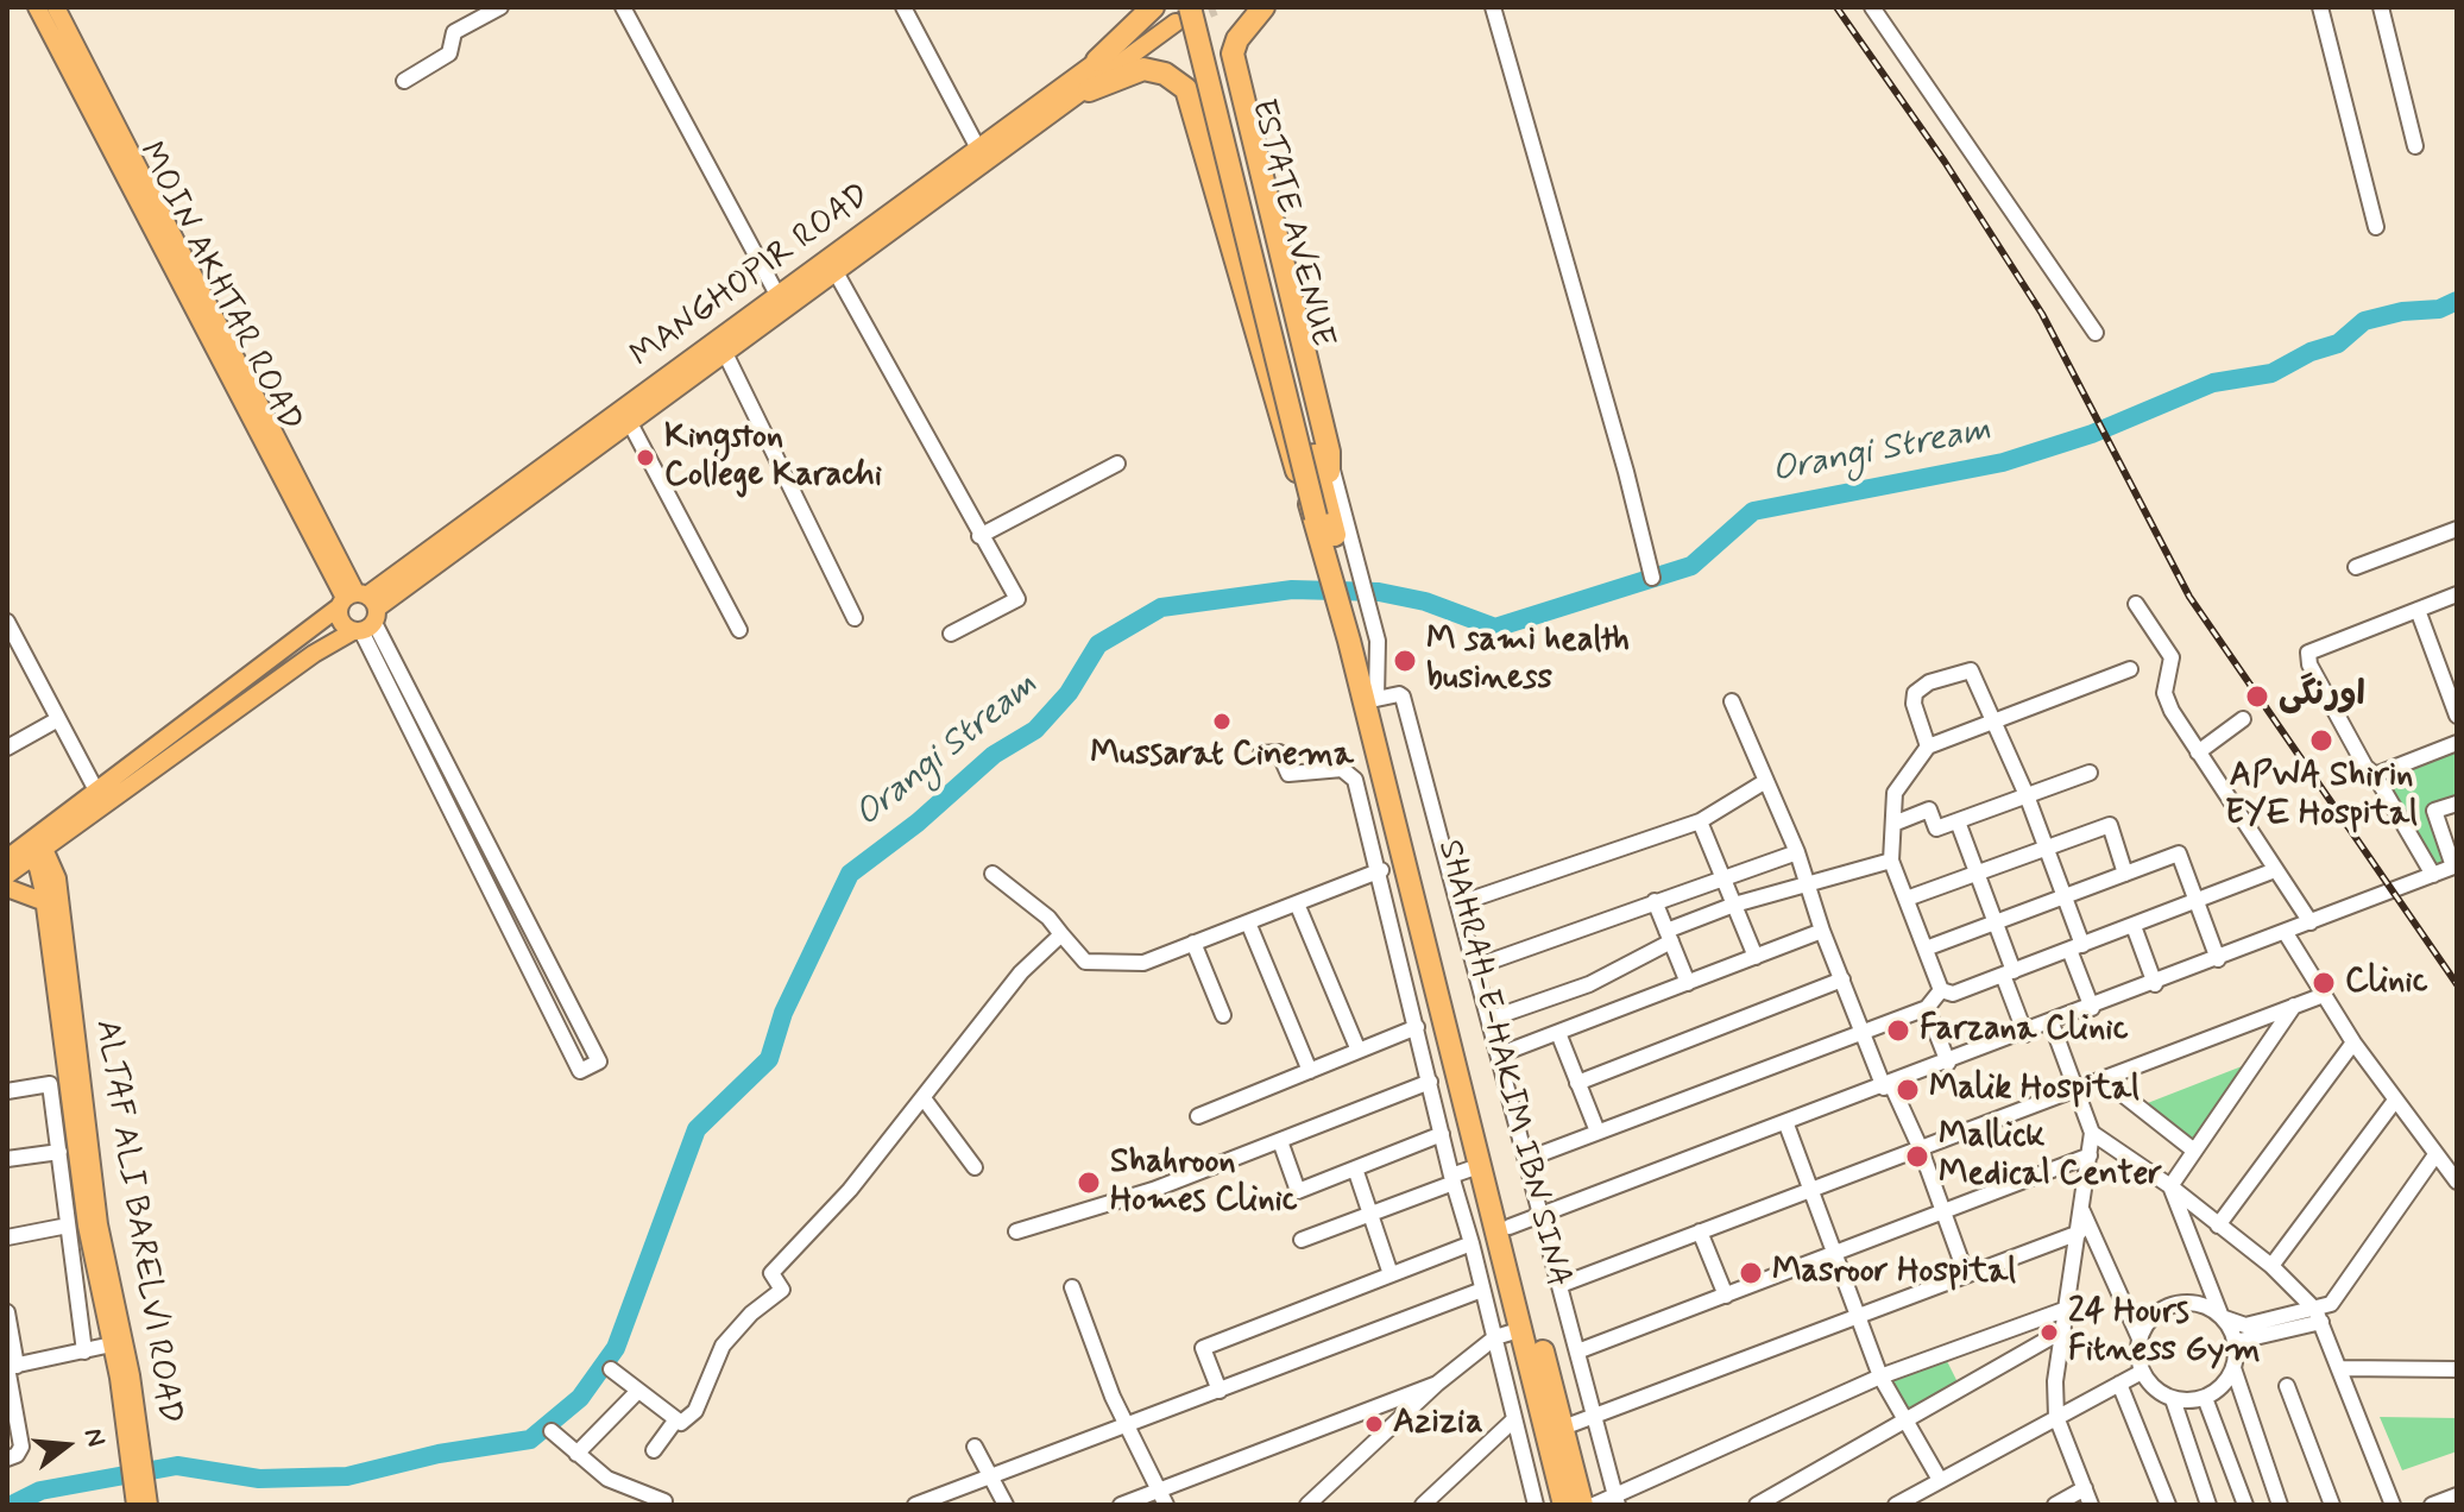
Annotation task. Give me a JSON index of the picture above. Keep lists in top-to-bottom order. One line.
{"streets":{"highway":["ESTATE AVENUE","SHAHRAH-E-HAKIM IBN SINA"],"main road":["MANGHOPIR ROAD","MOIN AKHTAR ROAD","ALTAF ALI BARELVI ROAD"]},"crossings":[["MANGHOPIR ROAD","MOIN AKHTAR ROAD"],["MANGHOPIR ROAD","ALTAF ALI BARELVI ROAD"]],"water":["Orangi Stream"],"places":["Kingston College Karachi","M sami health business","اورنگی","Mussarat Cinema","APWA Shirin EYE Hospital","Clinic","Farzana Clinic","Malik Hospital","Mallick Medical Center","Shahroon Homes Clinic","Masroor Hospital","24 Hours Fitness Gym","Azizia"],"north":"right"}
